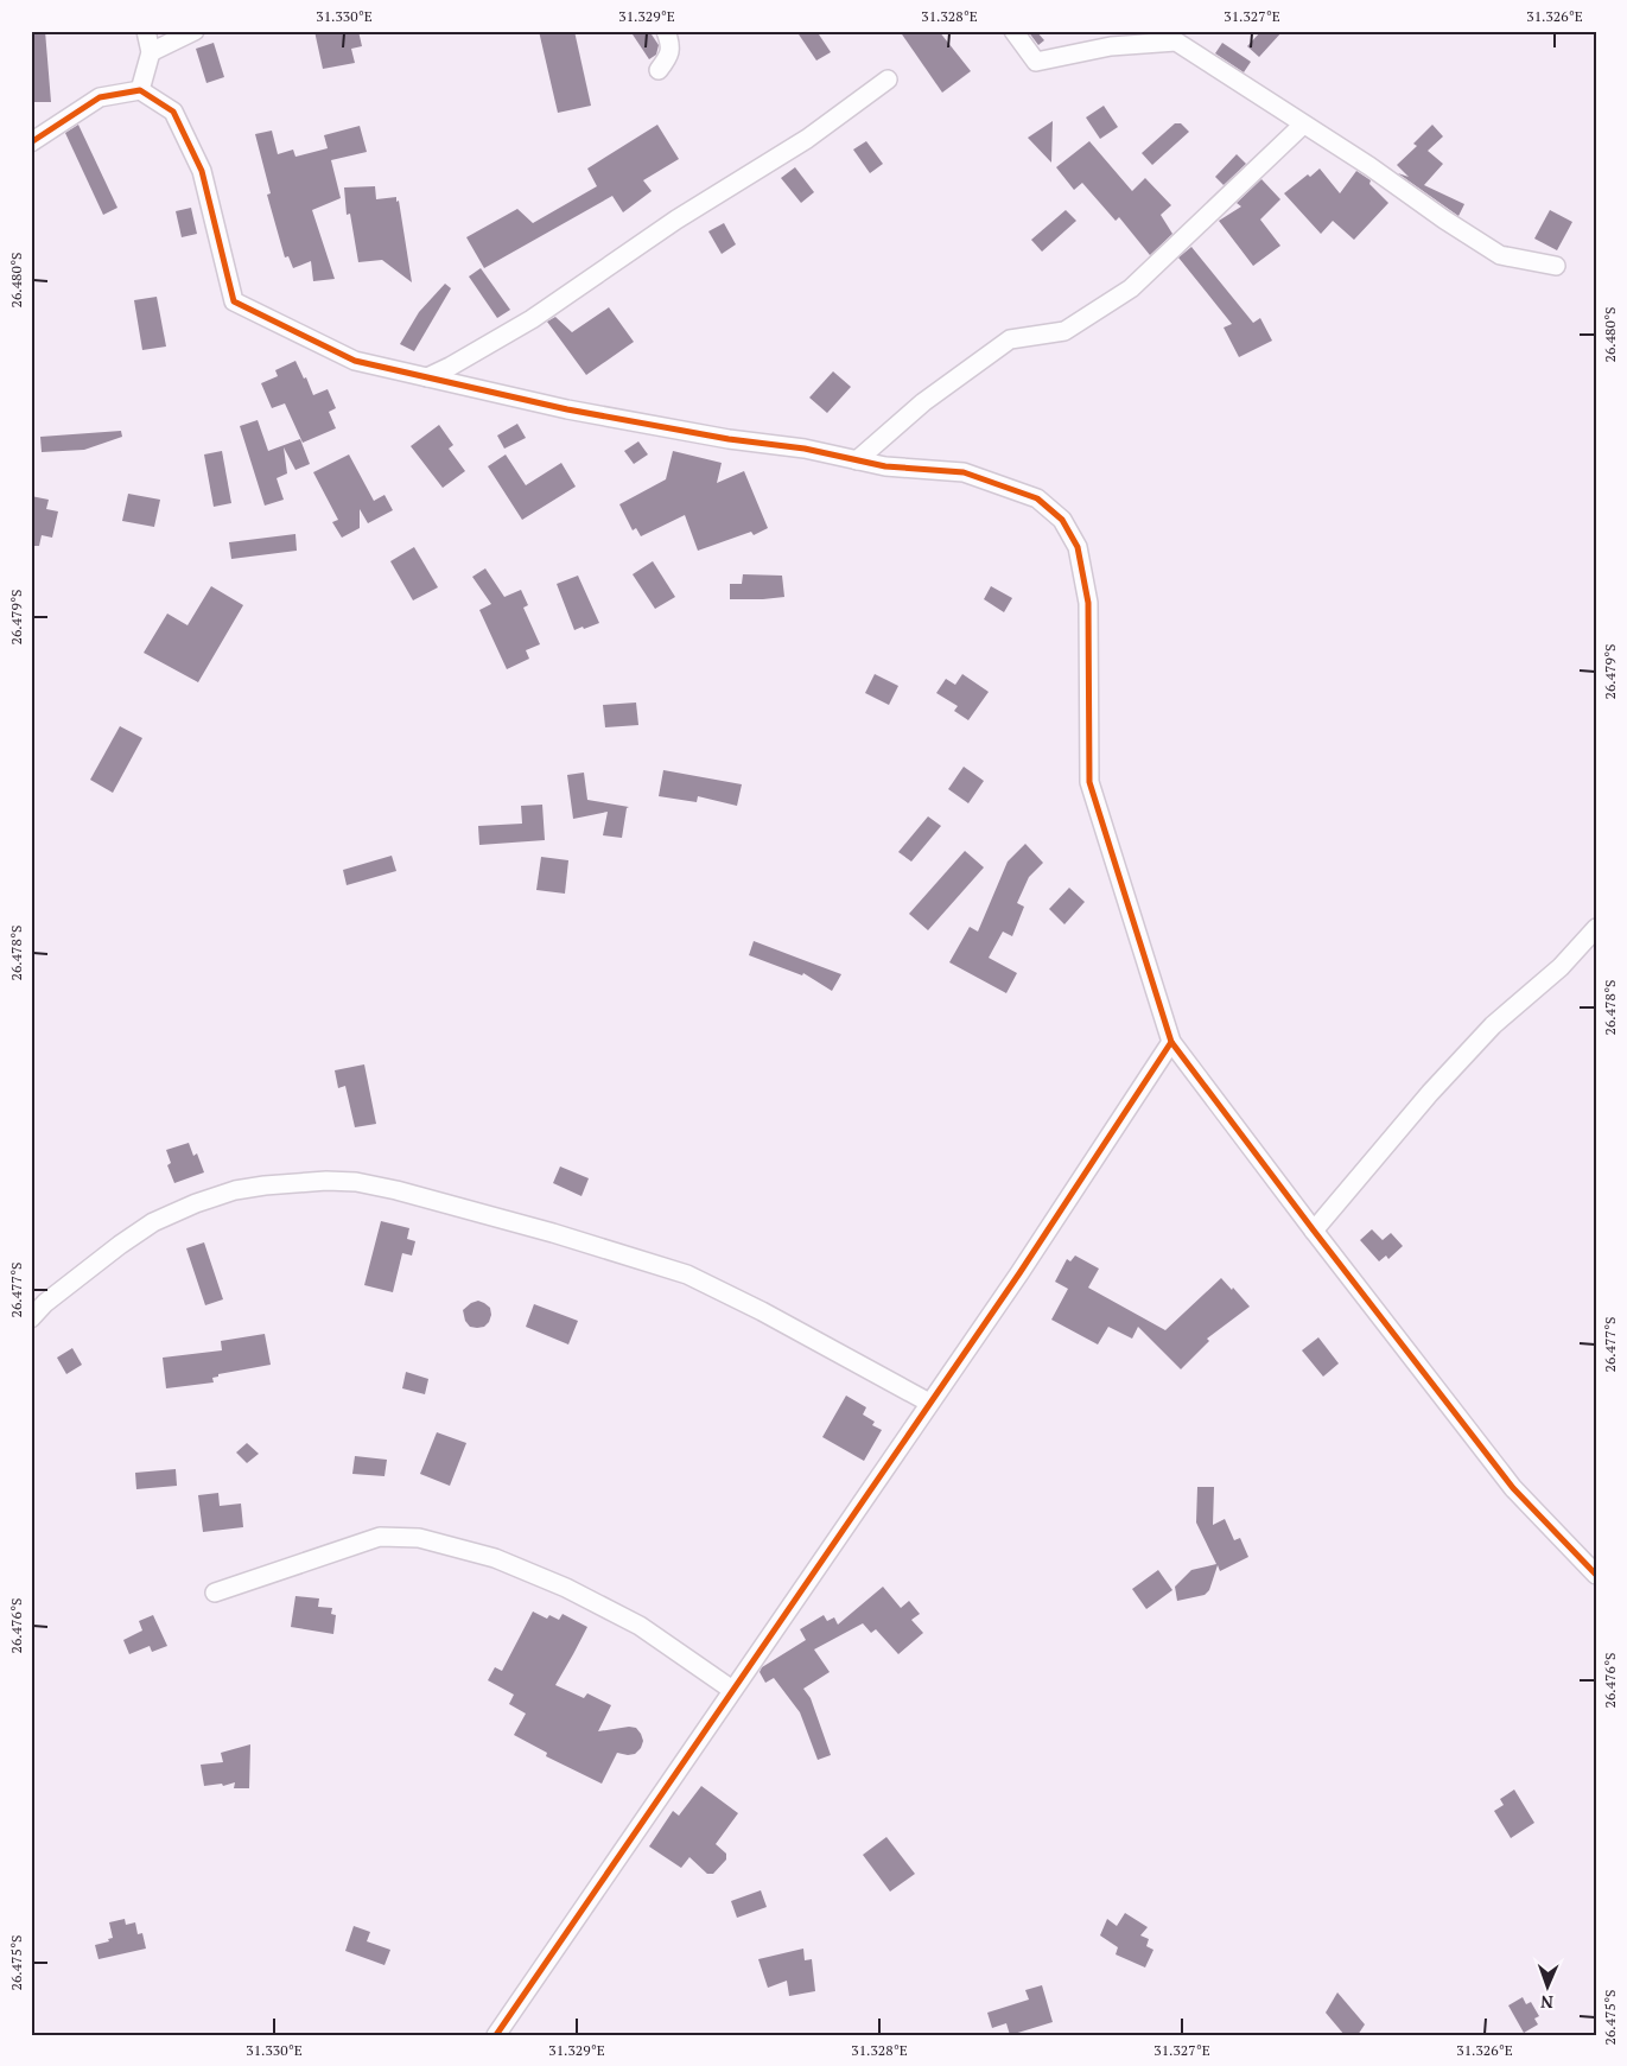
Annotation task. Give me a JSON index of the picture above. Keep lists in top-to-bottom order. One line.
{"north":"bottom","coordinates":["31.330°E","31.329°E","31.328°E","31.327°E","31.326°E","26.480°S","26.479°S","26.478°S","26.477°S","26.476°S","26.475°S"]}
